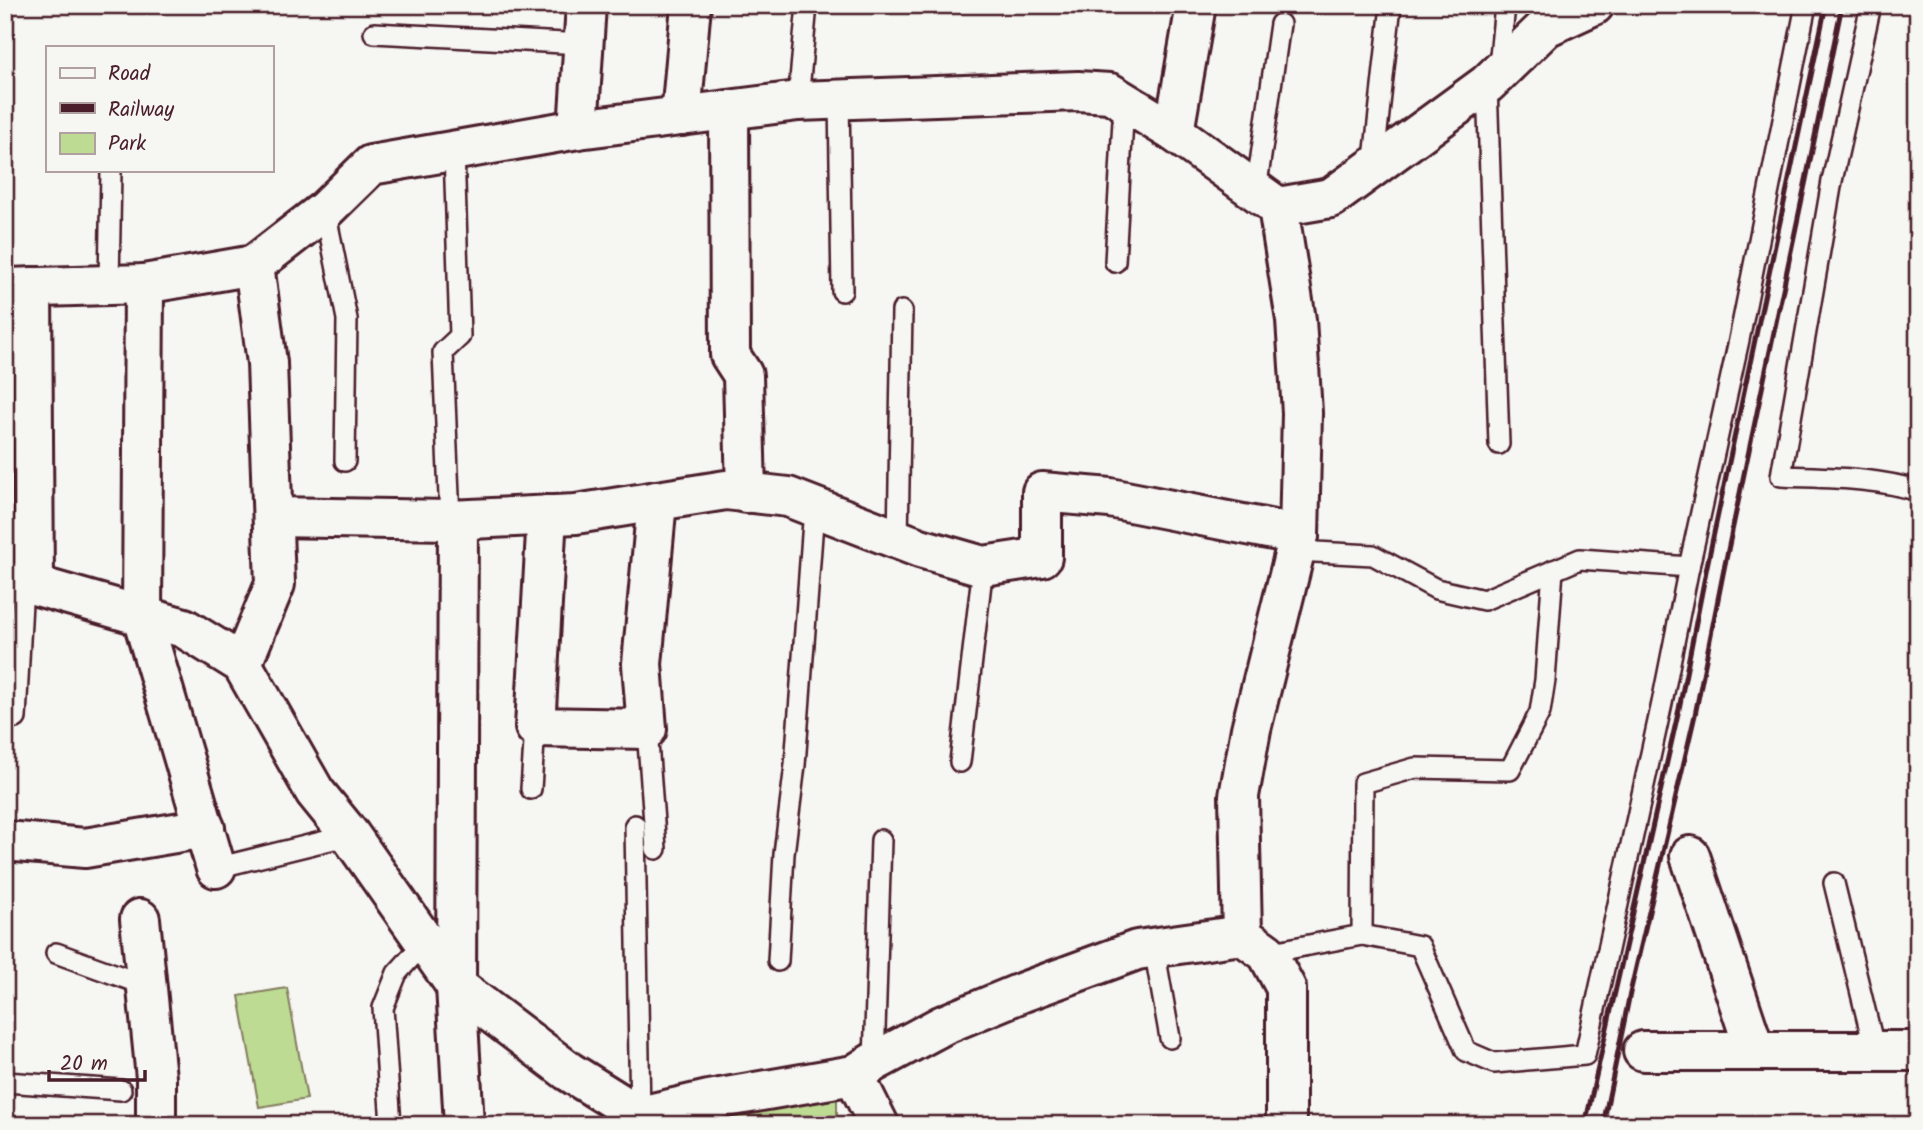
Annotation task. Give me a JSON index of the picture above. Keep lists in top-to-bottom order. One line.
{"legend":["Road","Railway","Park"],"scale_bar":"20 m"}
